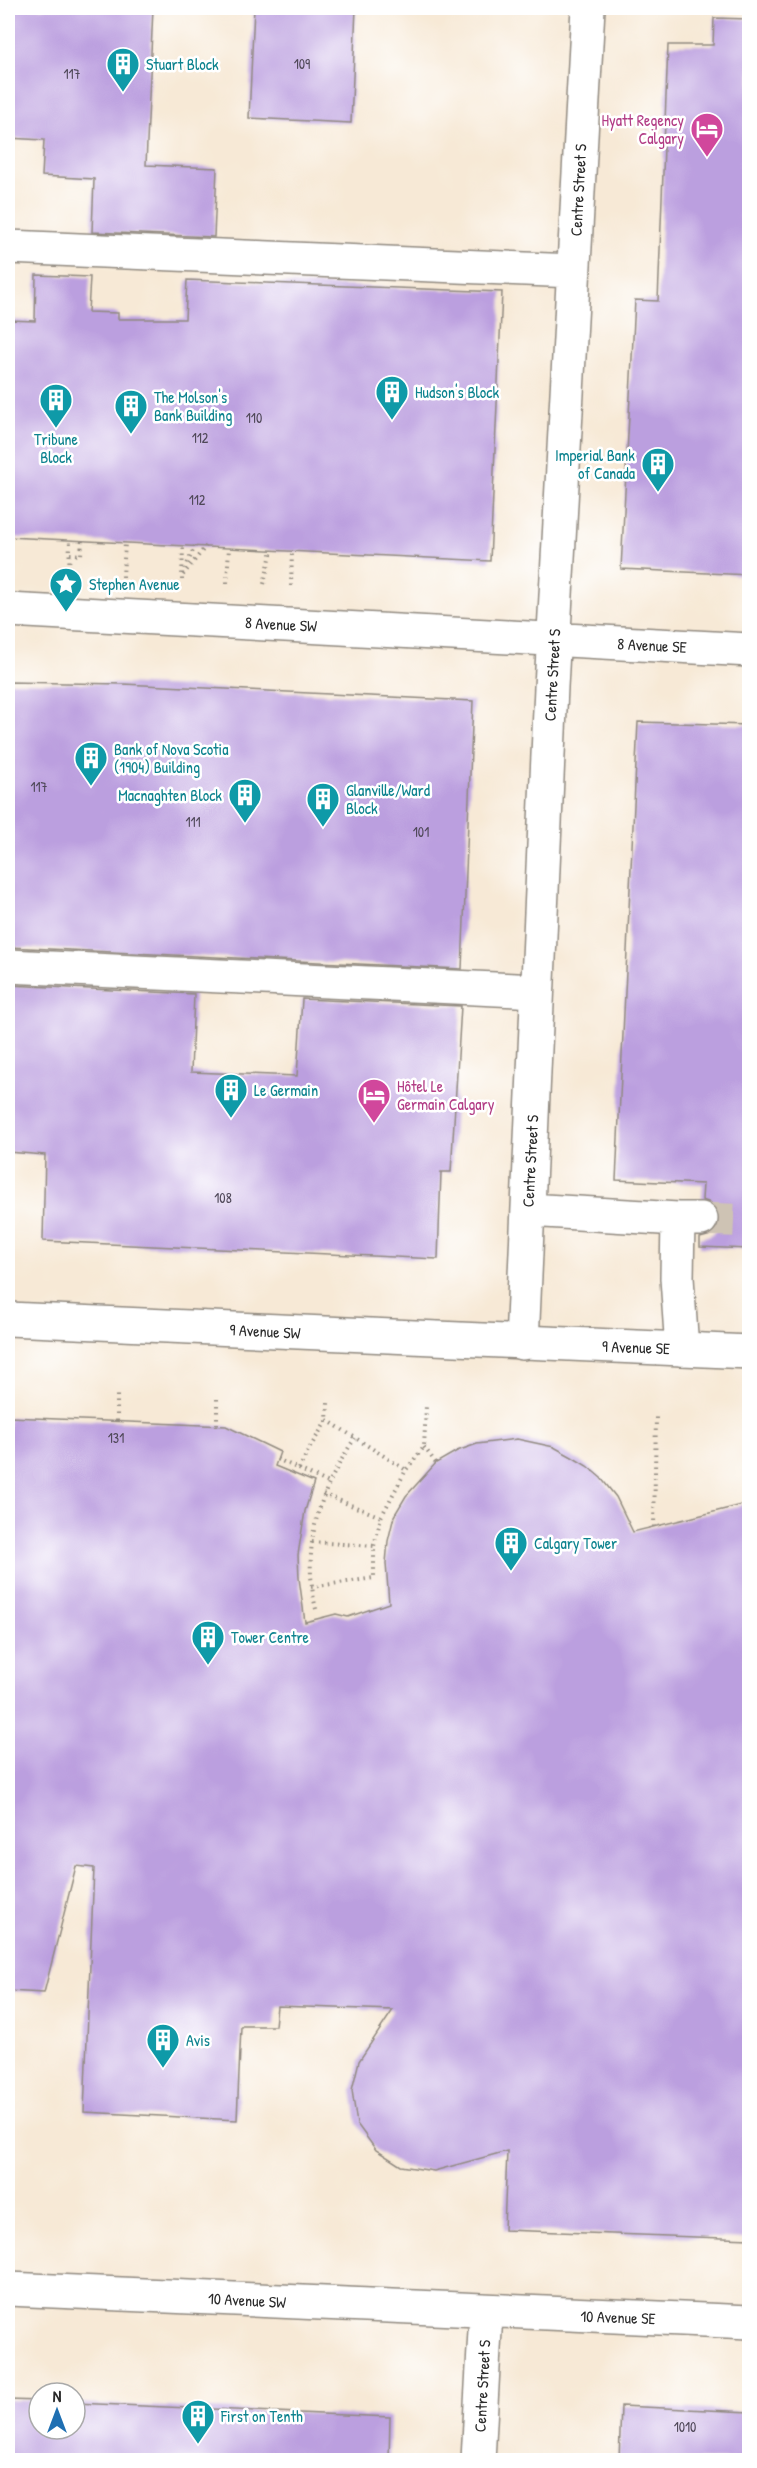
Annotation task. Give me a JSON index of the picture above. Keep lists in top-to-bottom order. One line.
{"streets":{"street":["Centre Street S","8 Avenue SW","8 Avenue SE","9 Avenue SW","9 Avenue SE","10 Avenue SW","10 Avenue SE"]},"crossings":[["Centre Street S","8 Avenue SW"],["Centre Street S","8 Avenue SE"],["Centre Street S","9 Avenue SW"],["Centre Street S","9 Avenue SE"],["Centre Street S","10 Avenue SW"],["Centre Street S","10 Avenue SE"],["8 Avenue SW","8 Avenue SE"],["9 Avenue SW","9 Avenue SE"],["10 Avenue SW","10 Avenue SE"]],"places":{"building":["Stuart Block","Hudson's Block","Tribune Block","The Molson's Bank Building","Imperial Bank of Canada","Bank of Nova Scotia (1904) Building","Macnaghten Block","Glanville/Ward Block","Le Germain","Calgary Tower","Tower Centre","Avis","First on Tenth"],"hotel":["Hyatt Regency Calgary","Hôtel Le Germain Calgary"],"place":["Stephen Avenue"]},"house_numbers":["109","117","110","112","112","117","111","101","108","131","1010"],"north":"top"}
